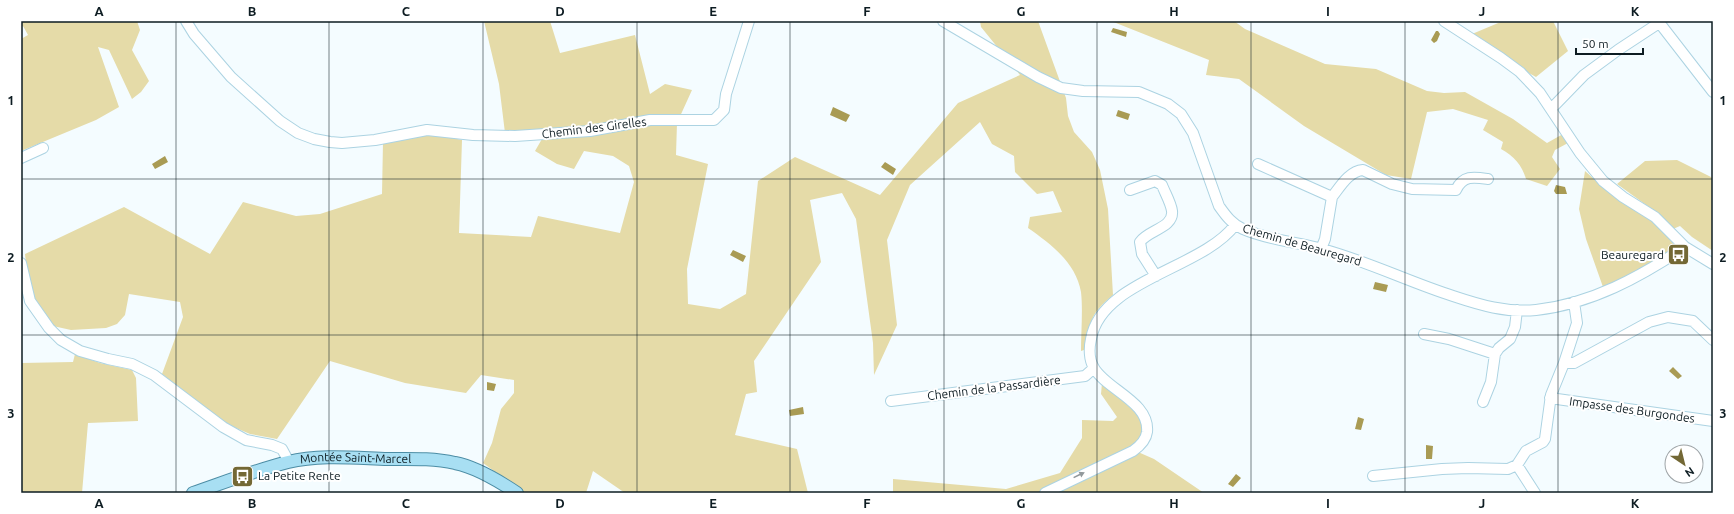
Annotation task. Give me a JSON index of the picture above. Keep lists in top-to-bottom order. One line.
{"streets":{"main road":["Montée Saint-Marcel"],"street":["Chemin des Girelles","Chemin de Beauregard","Chemin de la Passardière","Impasse des Burgondes"]},"places":{"bus stop":["Beauregard","La Petite Rente"]},"scale_bar":"50 m","north":"bottom right","grid":{"columns":["A","B","C","D","E","F","G","H","I","J","K"],"rows":["1","2","3"]}}
